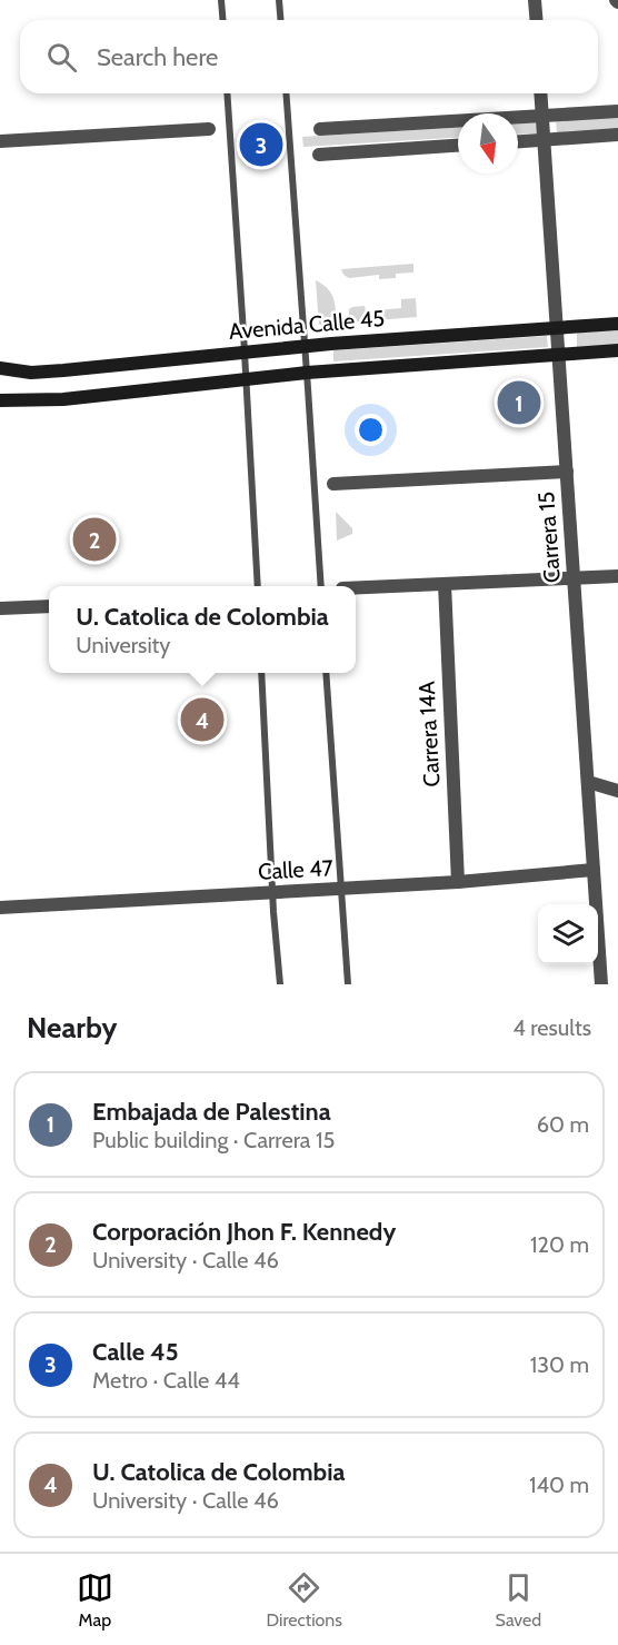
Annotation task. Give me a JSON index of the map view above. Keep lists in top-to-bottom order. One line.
{"streets":{"main road":["Avenida Calle 45"],"street":["Carrera 15","Carrera 14A","Calle 47"]},"crossings":[["Avenida Calle 45","Carrera 15"],["Carrera 15","Calle 47"],["Carrera 14A","Calle 47"]],"north":"bottom","page":{"search":"Search here","pins":["3","1","2","4"],"popup":["U. Catolica de Colombia","University"],"heading":["Nearby","4 results"],"list":[{"mark":"1","name":"Embajada de Palestina","note":"Public building · Carrera 15","value":"60 m"},{"mark":"2","name":"Corporación Jhon F. Kennedy","note":"University · Calle 46","value":"120 m"},{"mark":"3","name":"Calle 45","note":"Metro · Calle 44","value":"130 m"},{"mark":"4","name":"U. Catolica de Colombia","note":"University · Calle 46","value":"140 m"}],"nav":["Map","Directions","Saved"]}}
